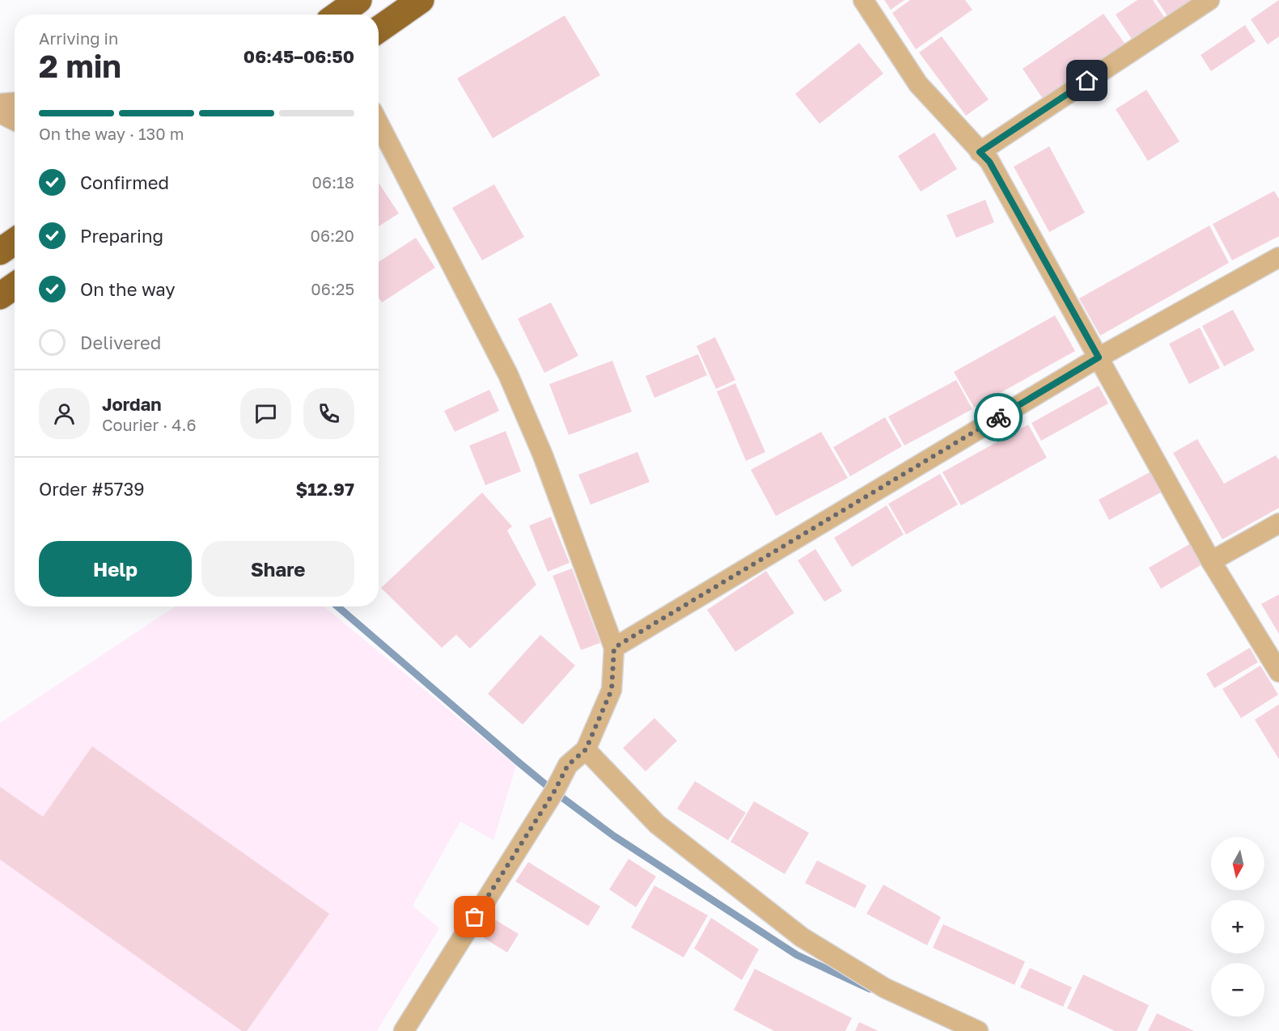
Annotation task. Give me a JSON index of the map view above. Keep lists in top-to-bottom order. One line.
{"north":"bottom","page":{"heading":["2 min","Arriving in","06:45–06:50"],"panel":["Jordan","Courier · 4.6","Order #5739","$12.97"],"bar":"On the way · 130 m","list":[["Confirmed","06:18"],["Preparing","06:20"],["On the way","06:25"],"Delivered"],"buttons":["Help","Share"],"map_buttons":["+","−"]}}
